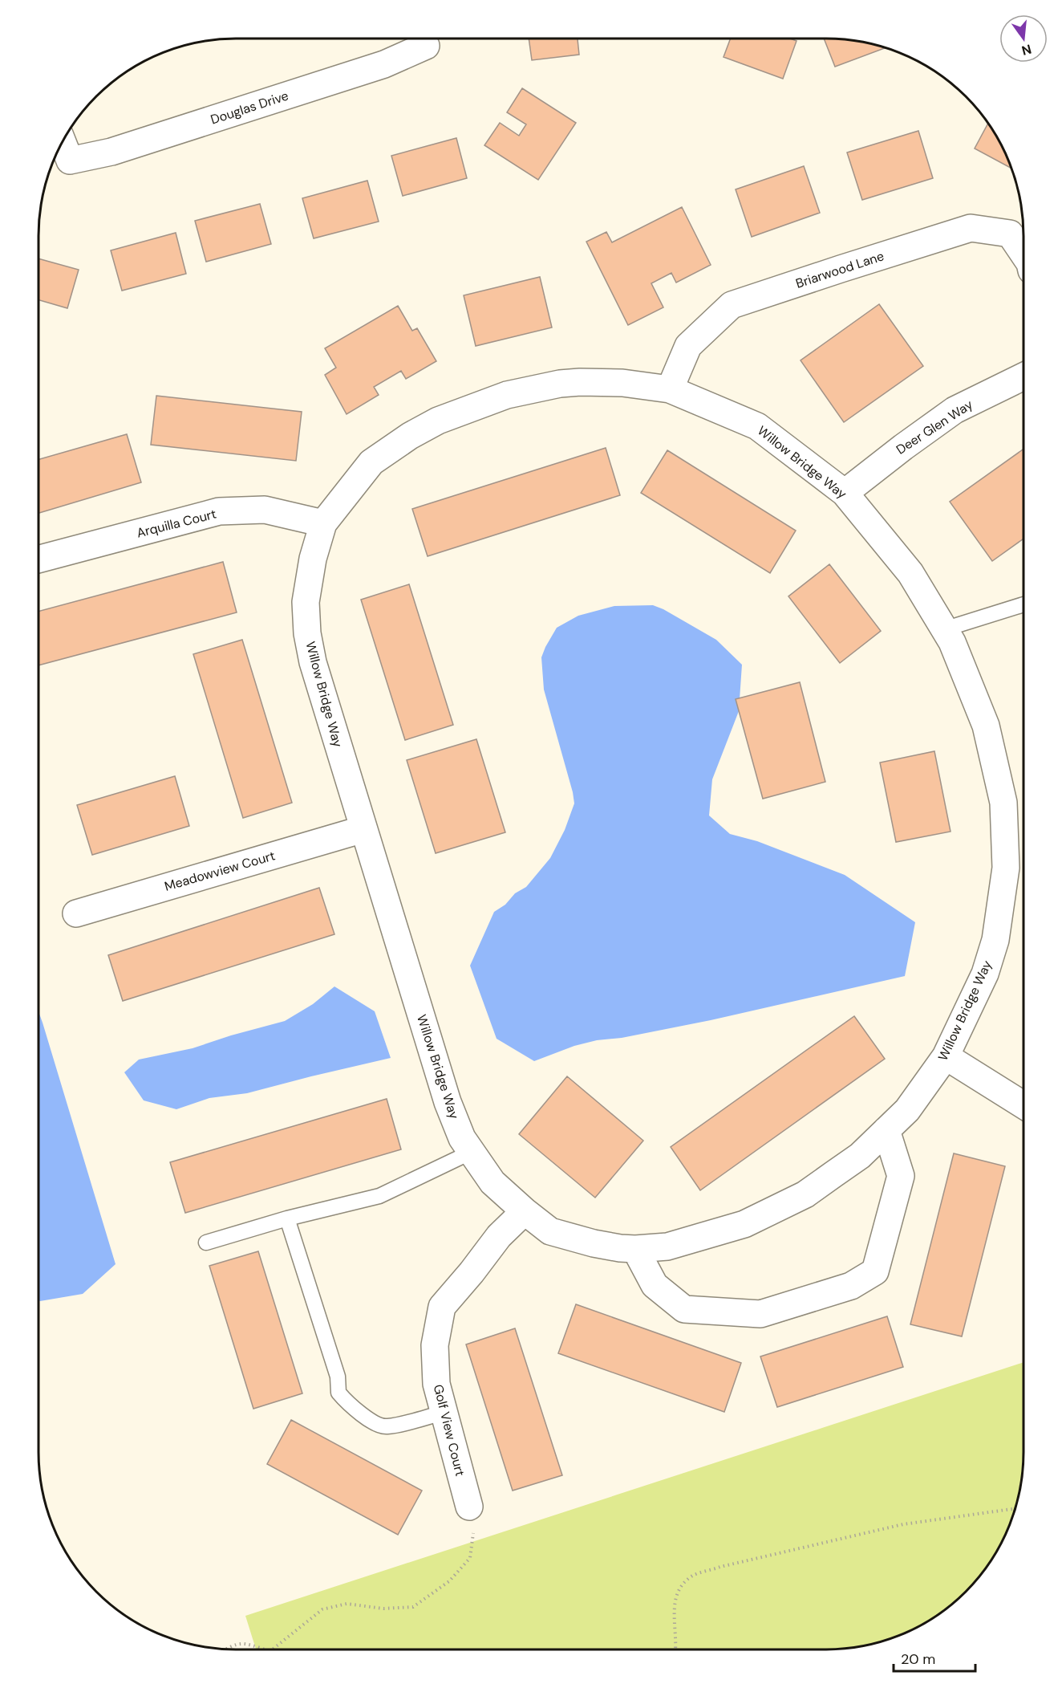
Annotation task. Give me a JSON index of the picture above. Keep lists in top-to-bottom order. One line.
{"streets":{"street":["Douglas Drive","Briarwood Lane","Deer Glen Way","Willow Bridge Way","Arquilla Court","Meadowview Court","Golf View Court"]},"crossings":[["Briarwood Lane","Willow Bridge Way"],["Deer Glen Way","Willow Bridge Way"],["Willow Bridge Way","Arquilla Court"],["Willow Bridge Way","Meadowview Court"],["Willow Bridge Way","Golf View Court"]],"scale_bar":"20 m","north":"bottom"}
